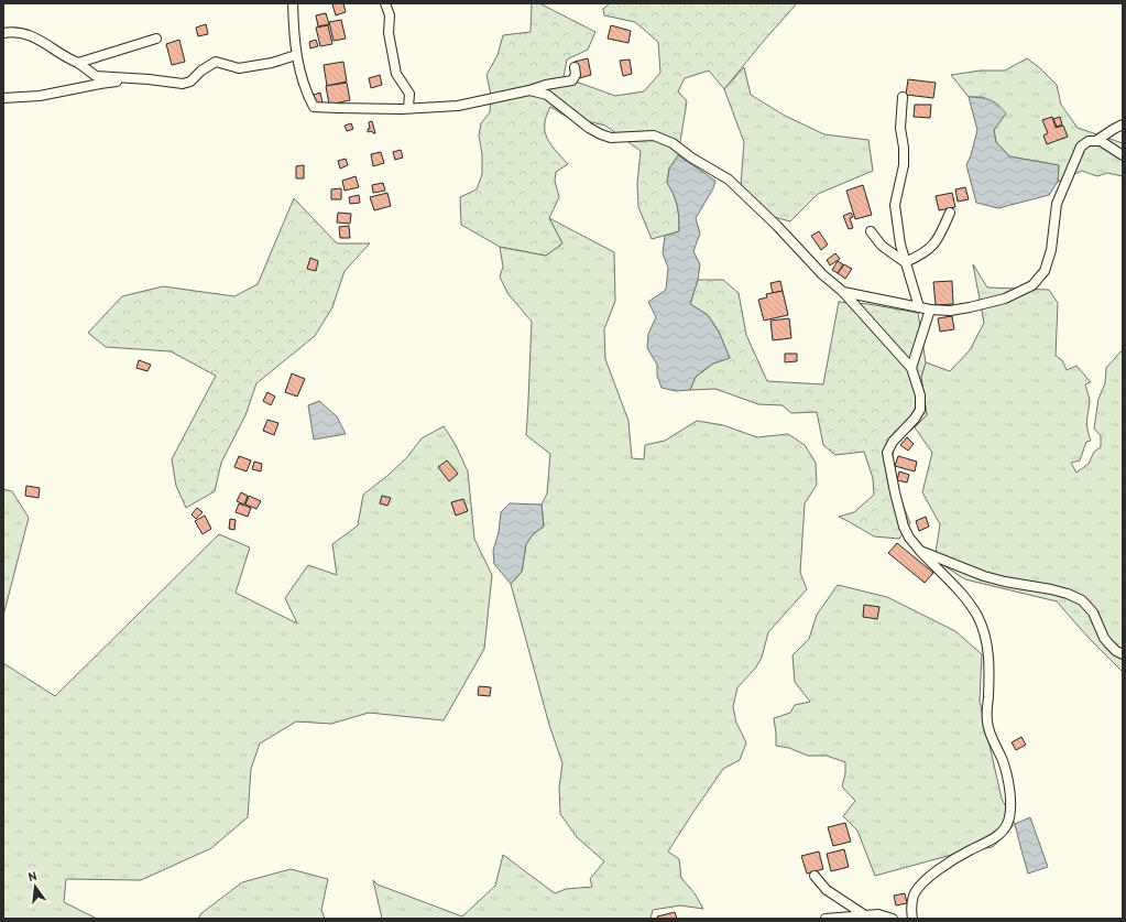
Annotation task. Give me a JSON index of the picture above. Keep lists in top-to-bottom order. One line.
{"north":"top"}
